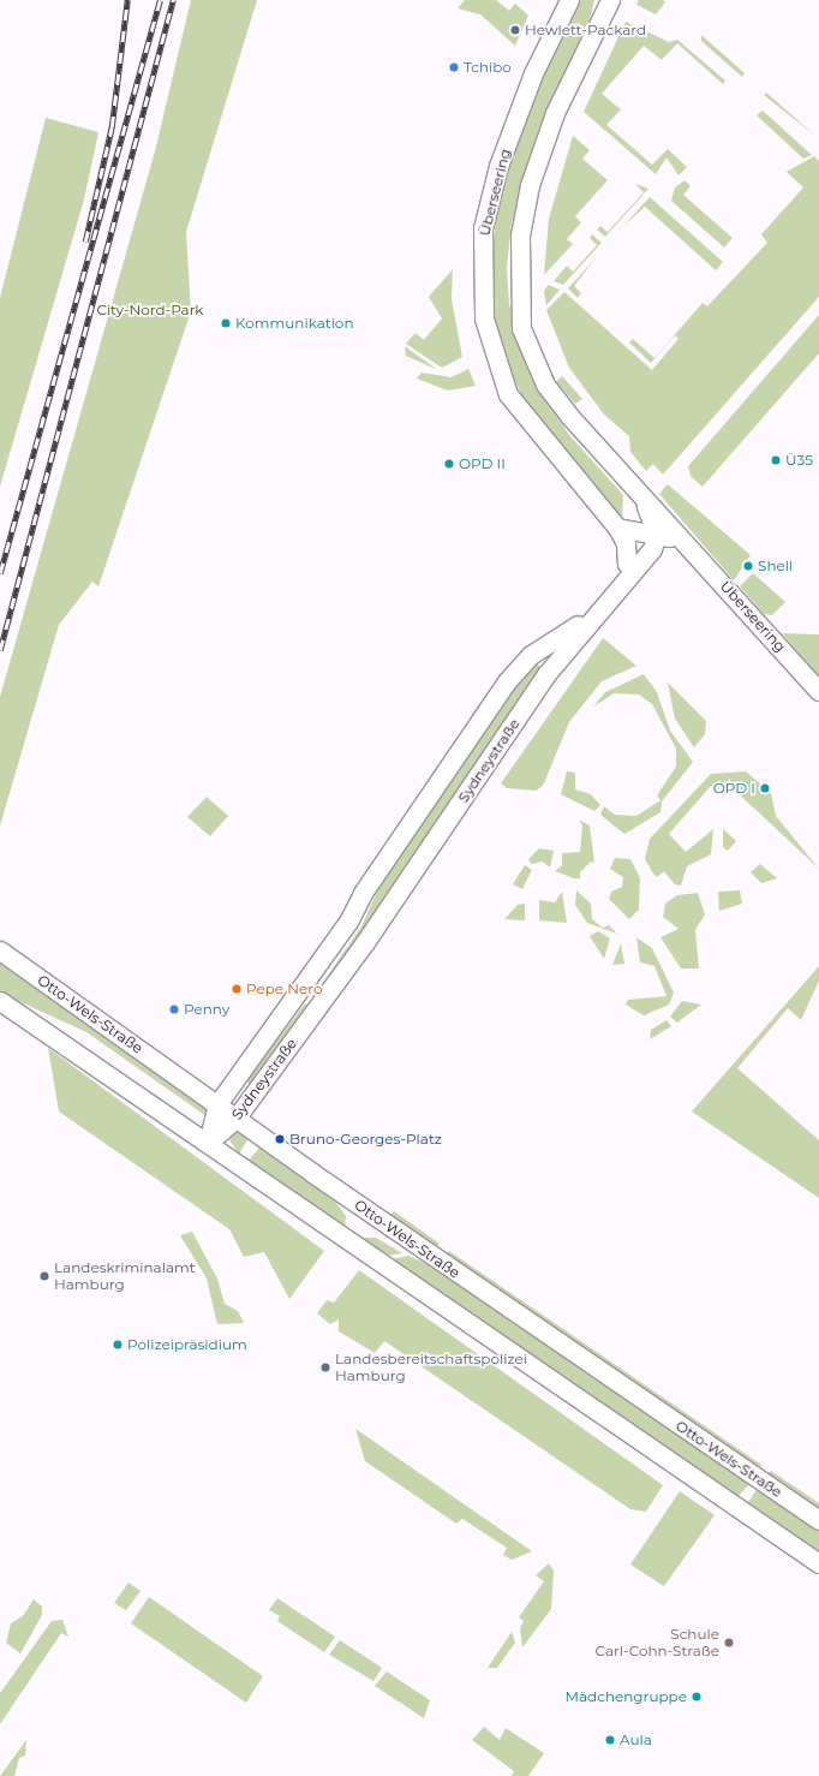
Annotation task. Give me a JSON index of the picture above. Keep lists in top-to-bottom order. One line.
{"streets":{"street":["Überseering","Sydneystraße","Otto-Wels-Straße"]},"crossings":[["Überseering","Sydneystraße"],["Sydneystraße","Otto-Wels-Straße"]],"parks":["City-Nord-Park"],"places":["Hewlett-Packard","Tchibo","Kommunikation","Ü35","OPD II","Shell","OPD I","Pepe Nero","Penny","Bruno-Georges-Platz","Landeskriminalamt Hamburg","Polizeipräsidium","Landesbereitschaftspolizei Hamburg","Schule Carl-Cohn-Straße","Mädchengruppe","Aula"]}
